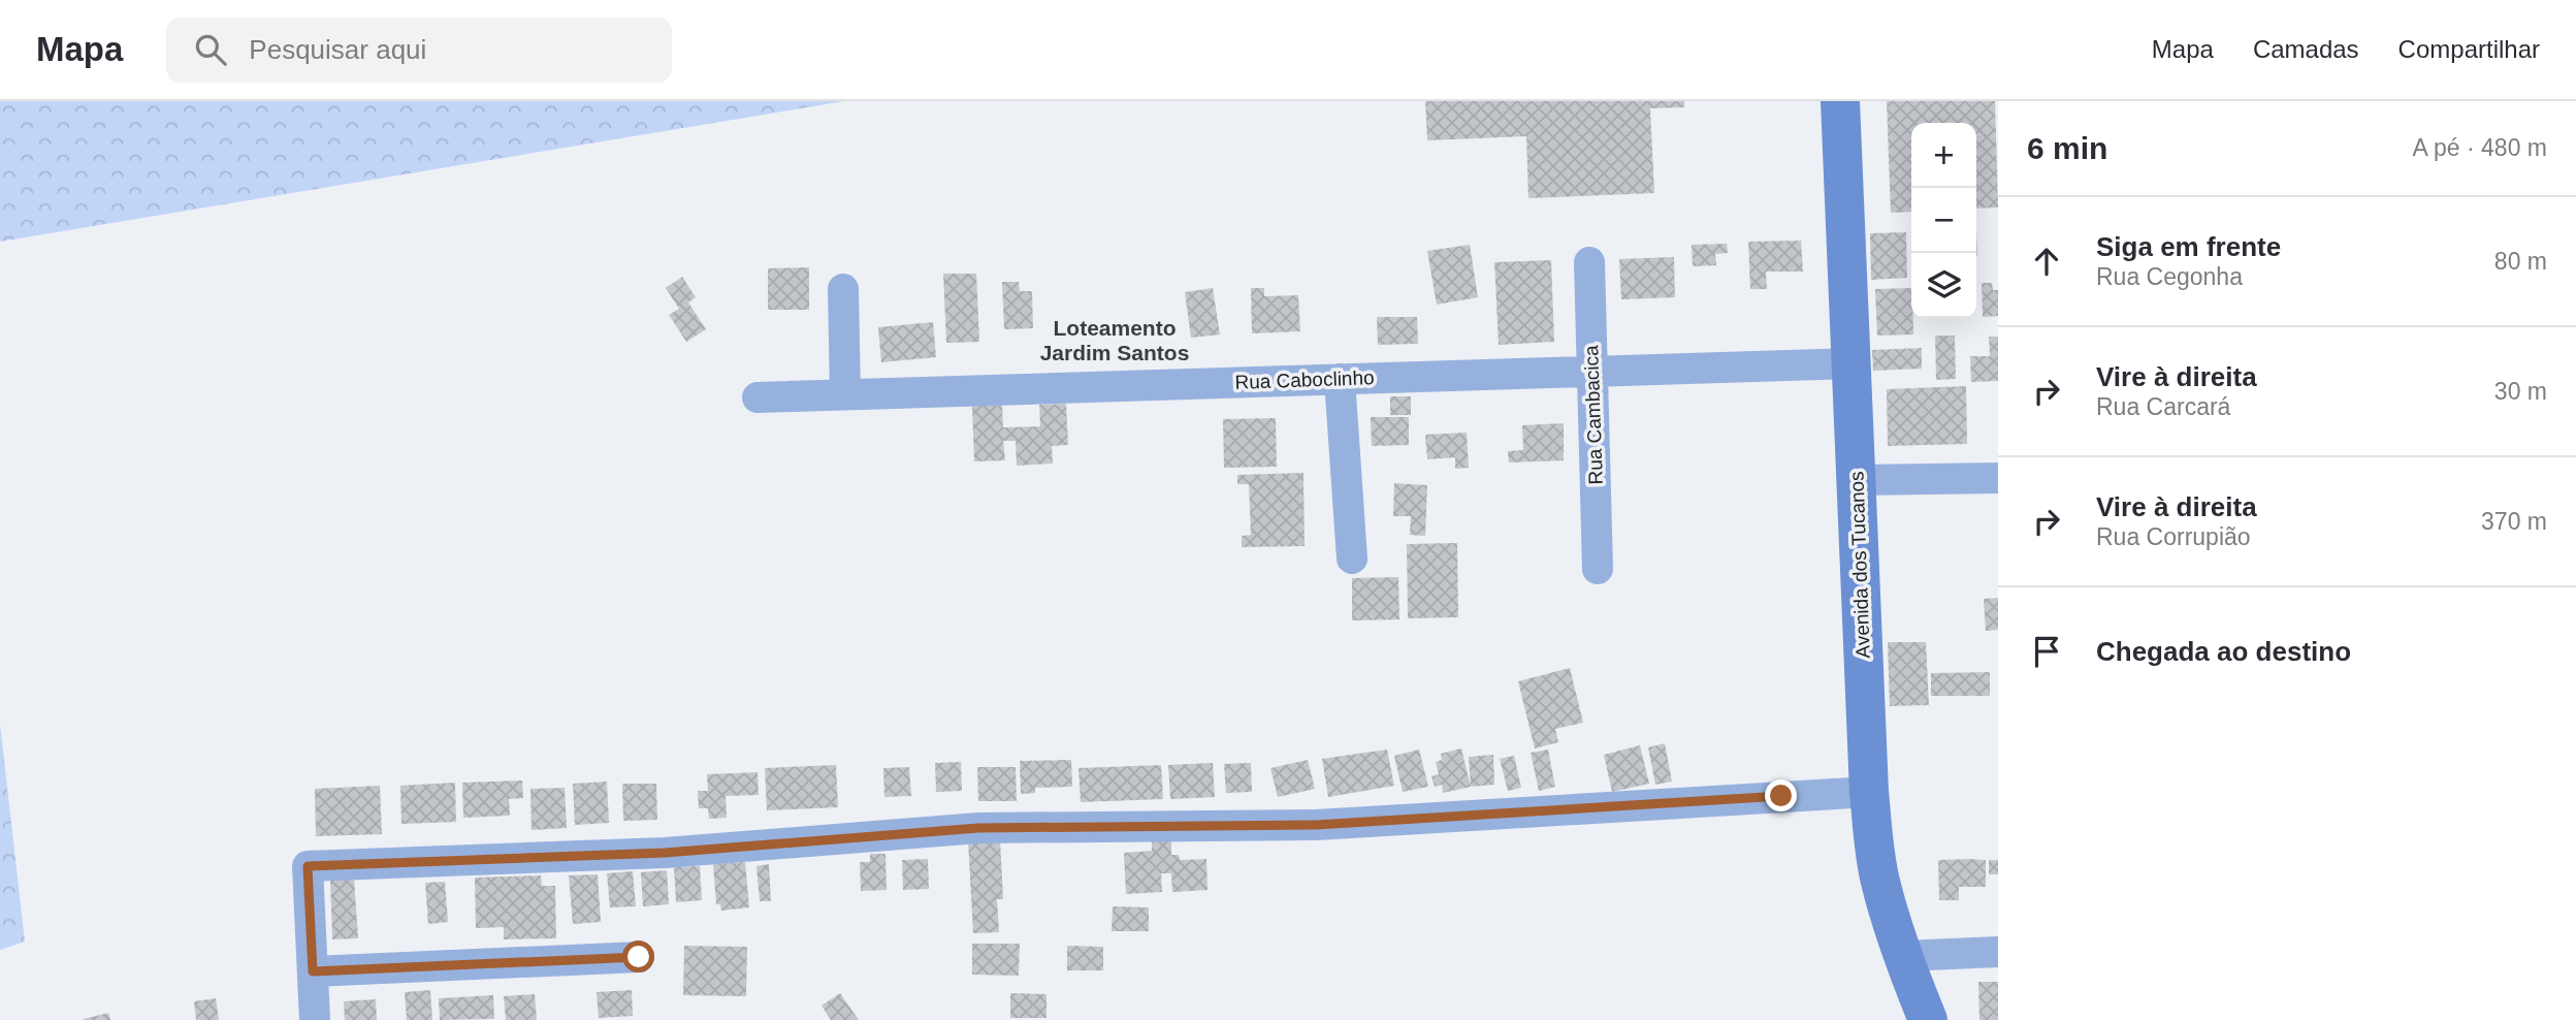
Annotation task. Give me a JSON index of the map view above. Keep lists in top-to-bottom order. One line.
{"streets":{"street":["Rua Caboclinho","Rua Cambacica","Avenida dos Tucanos"]},"crossings":[["Rua Caboclinho","Rua Cambacica"],["Rua Caboclinho","Avenida dos Tucanos"]],"districts":["Loteamento Jardim Santos"],"page":{"header":"Mapa","search":"Pesquisar aqui","nav":["Mapa","Camadas","Compartilhar"],"heading":["6 min","A pé · 480 m"],"map_buttons":["+","−"],"list":[["Siga em frente","Rua Cegonha","80 m"],["Vire à direita","Rua Carcará","30 m"],["Vire à direita","Rua Corrupião","370 m"],"Chegada ao destino"]}}
